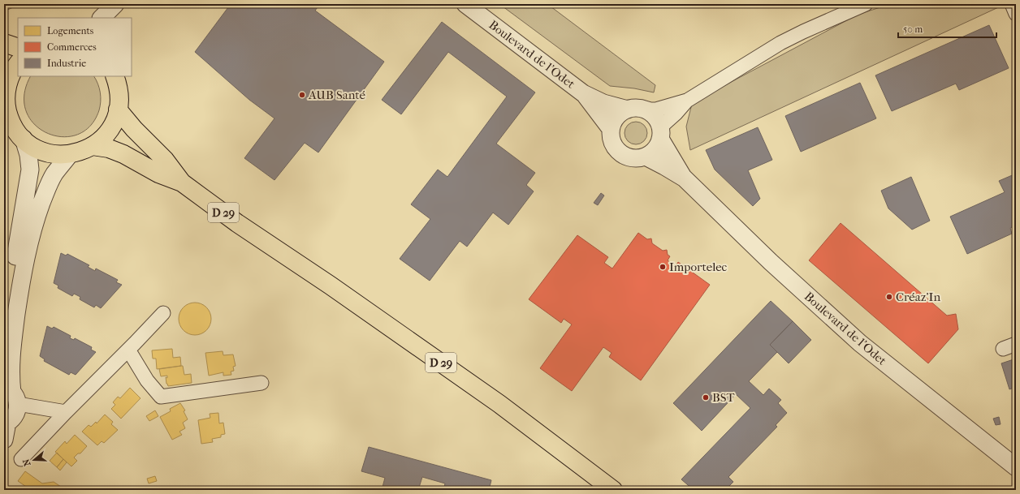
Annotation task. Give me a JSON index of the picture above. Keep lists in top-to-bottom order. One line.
{"streets":{"main road":["D 29"],"street":["Boulevard de l'Odet"]},"places":["AUB Santé","Importelec","Créaz'In","BST"],"legend":["Logements","Commerces","Industrie"],"scale_bar":"50 m","north":"left"}
